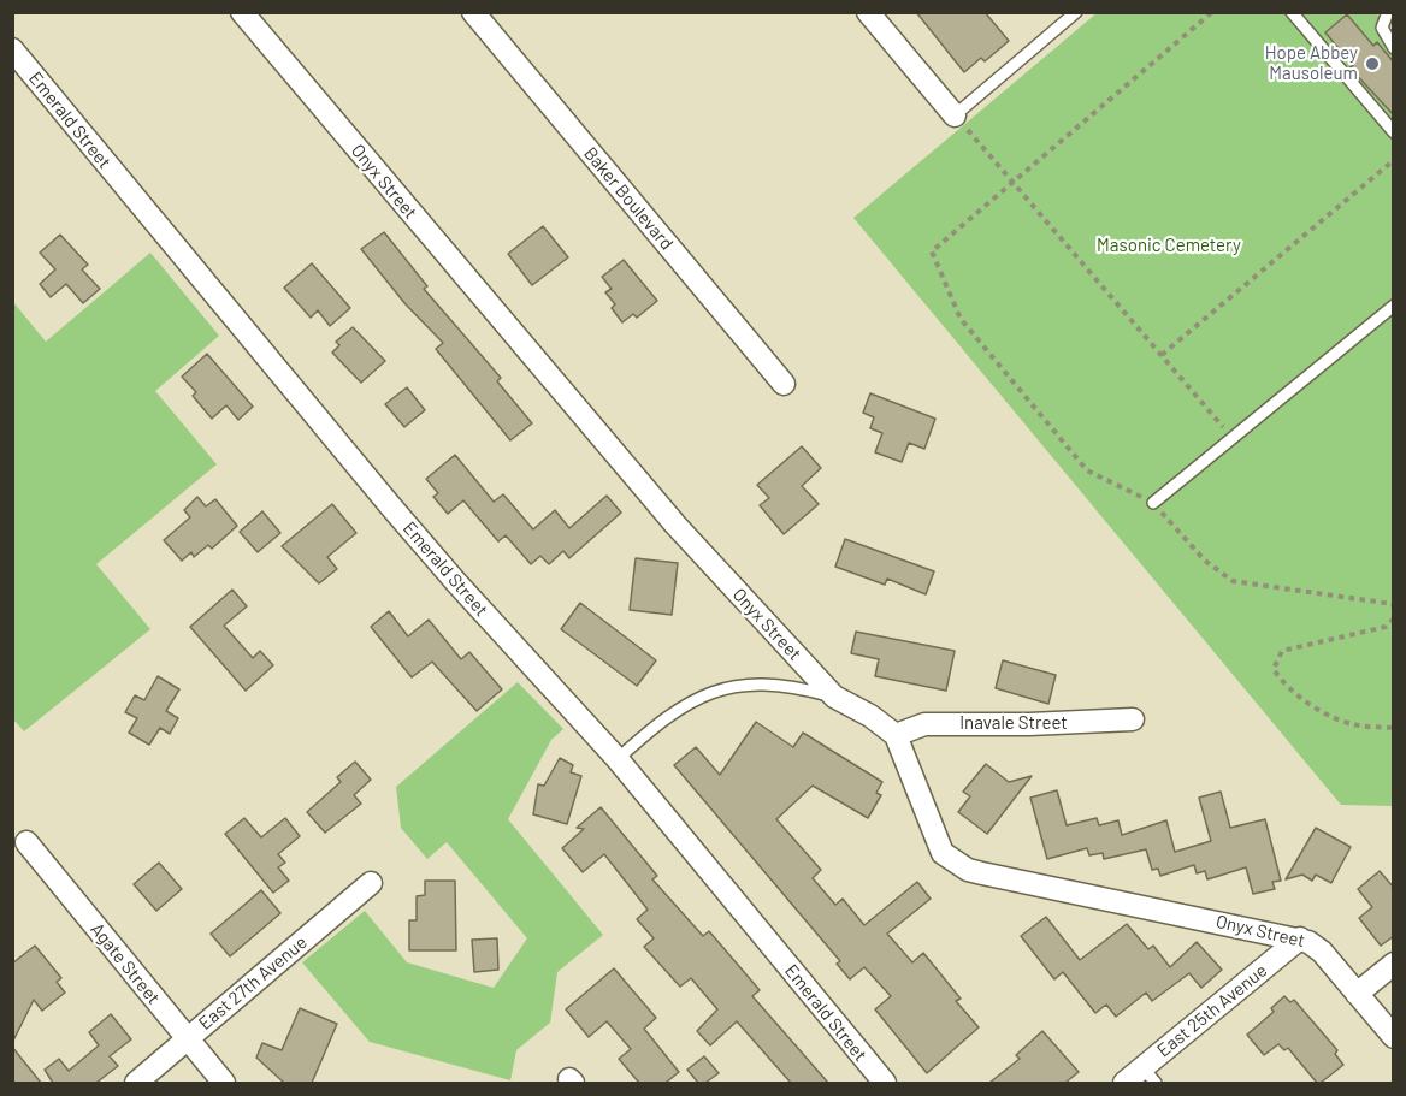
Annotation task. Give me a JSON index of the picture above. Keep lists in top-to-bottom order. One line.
{"streets":{"street":["Emerald Street","Onyx Street","Baker Boulevard","Inavale Street","Agate Street","East 27th Avenue","East 25th Avenue"]},"crossings":[["Onyx Street","Inavale Street"],["Onyx Street","East 25th Avenue"],["Agate Street","East 27th Avenue"]],"parks":["Masonic Cemetery"],"places":["Hope Abbey Mausoleum"]}
